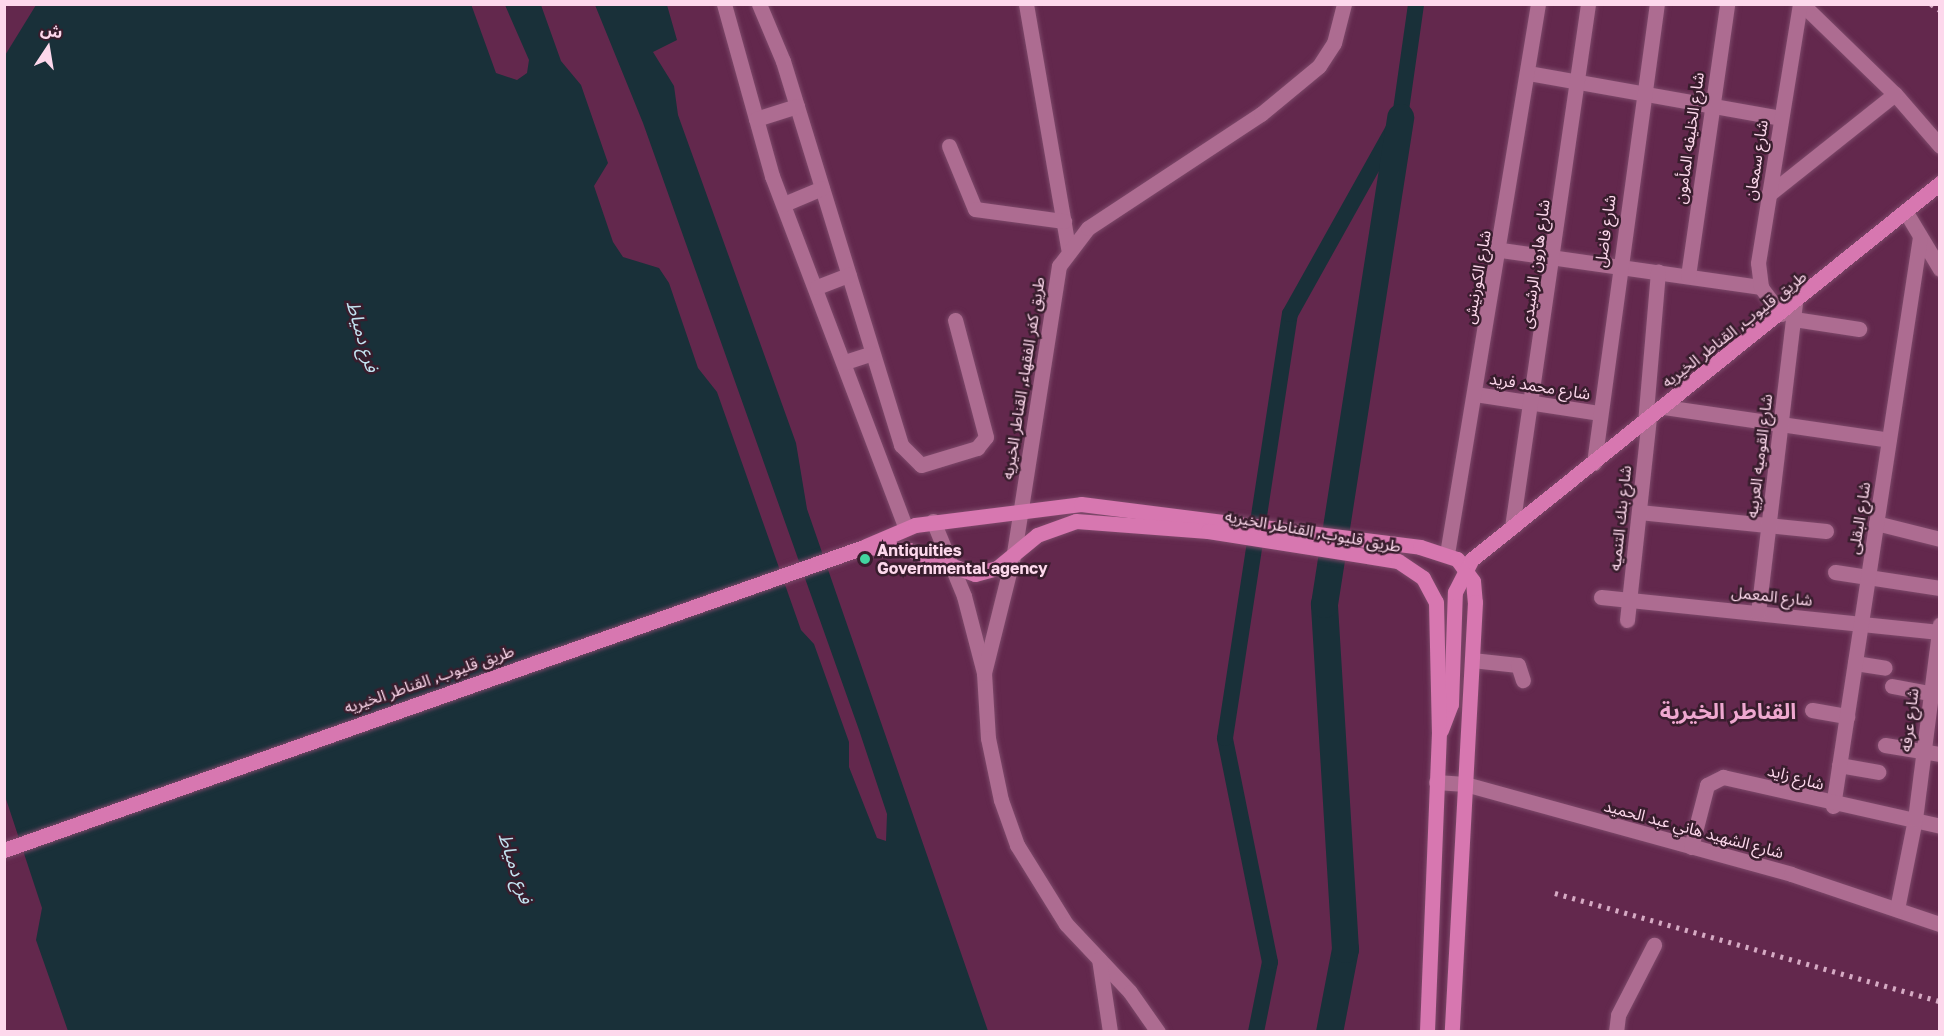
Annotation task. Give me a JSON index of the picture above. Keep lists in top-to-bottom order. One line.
{"streets":{"main road":["طريق قليوب, القناطر الخيريه"],"street":["شارع الخليفه المأمون","شارع سمعان","شارع فاضل","شارع هارون الرشيدى","شارع الكورنيش","طريق كفر الفقهاء, القناطر الخيريه","شارع محمد فريد","شارع القوميه العربيه","شارع بنك التنميه","شارع البقلى","شارع المعمل","شارع عرفه","شارع زايد","شارع الشهيد هاني عبد الحميد"]},"crossings":[["شارع فاضل","طريق قليوب, القناطر الخيريه"],["شارع فاضل","شارع محمد فريد"],["شارع هارون الرشيدى","طريق قليوب, القناطر الخيريه"],["شارع هارون الرشيدى","شارع محمد فريد"],["شارع الكورنيش","طريق قليوب, القناطر الخيريه"],["شارع الكورنيش","شارع محمد فريد"],["طريق قليوب, القناطر الخيريه","طريق كفر الفقهاء, القناطر الخيريه"],["طريق قليوب, القناطر الخيريه","شارع القوميه العربيه"],["طريق قليوب, القناطر الخيريه","شارع بنك التنميه"],["طريق قليوب, القناطر الخيريه","شارع الشهيد هاني عبد الحميد"],["شارع القوميه العربيه","شارع المعمل"],["شارع بنك التنميه","شارع المعمل"],["شارع البقلى","شارع المعمل"],["شارع البقلى","شارع زايد"],["شارع المعمل","شارع عرفه"],["شارع عرفه","شارع زايد"],["شارع عرفه","شارع الشهيد هاني عبد الحميد"],["شارع زايد","شارع الشهيد هاني عبد الحميد"]],"districts":["القناطر الخيرية"],"water":["فرع دمياط"],"places":["Antiquities Governmental agency"],"north":"top"}
